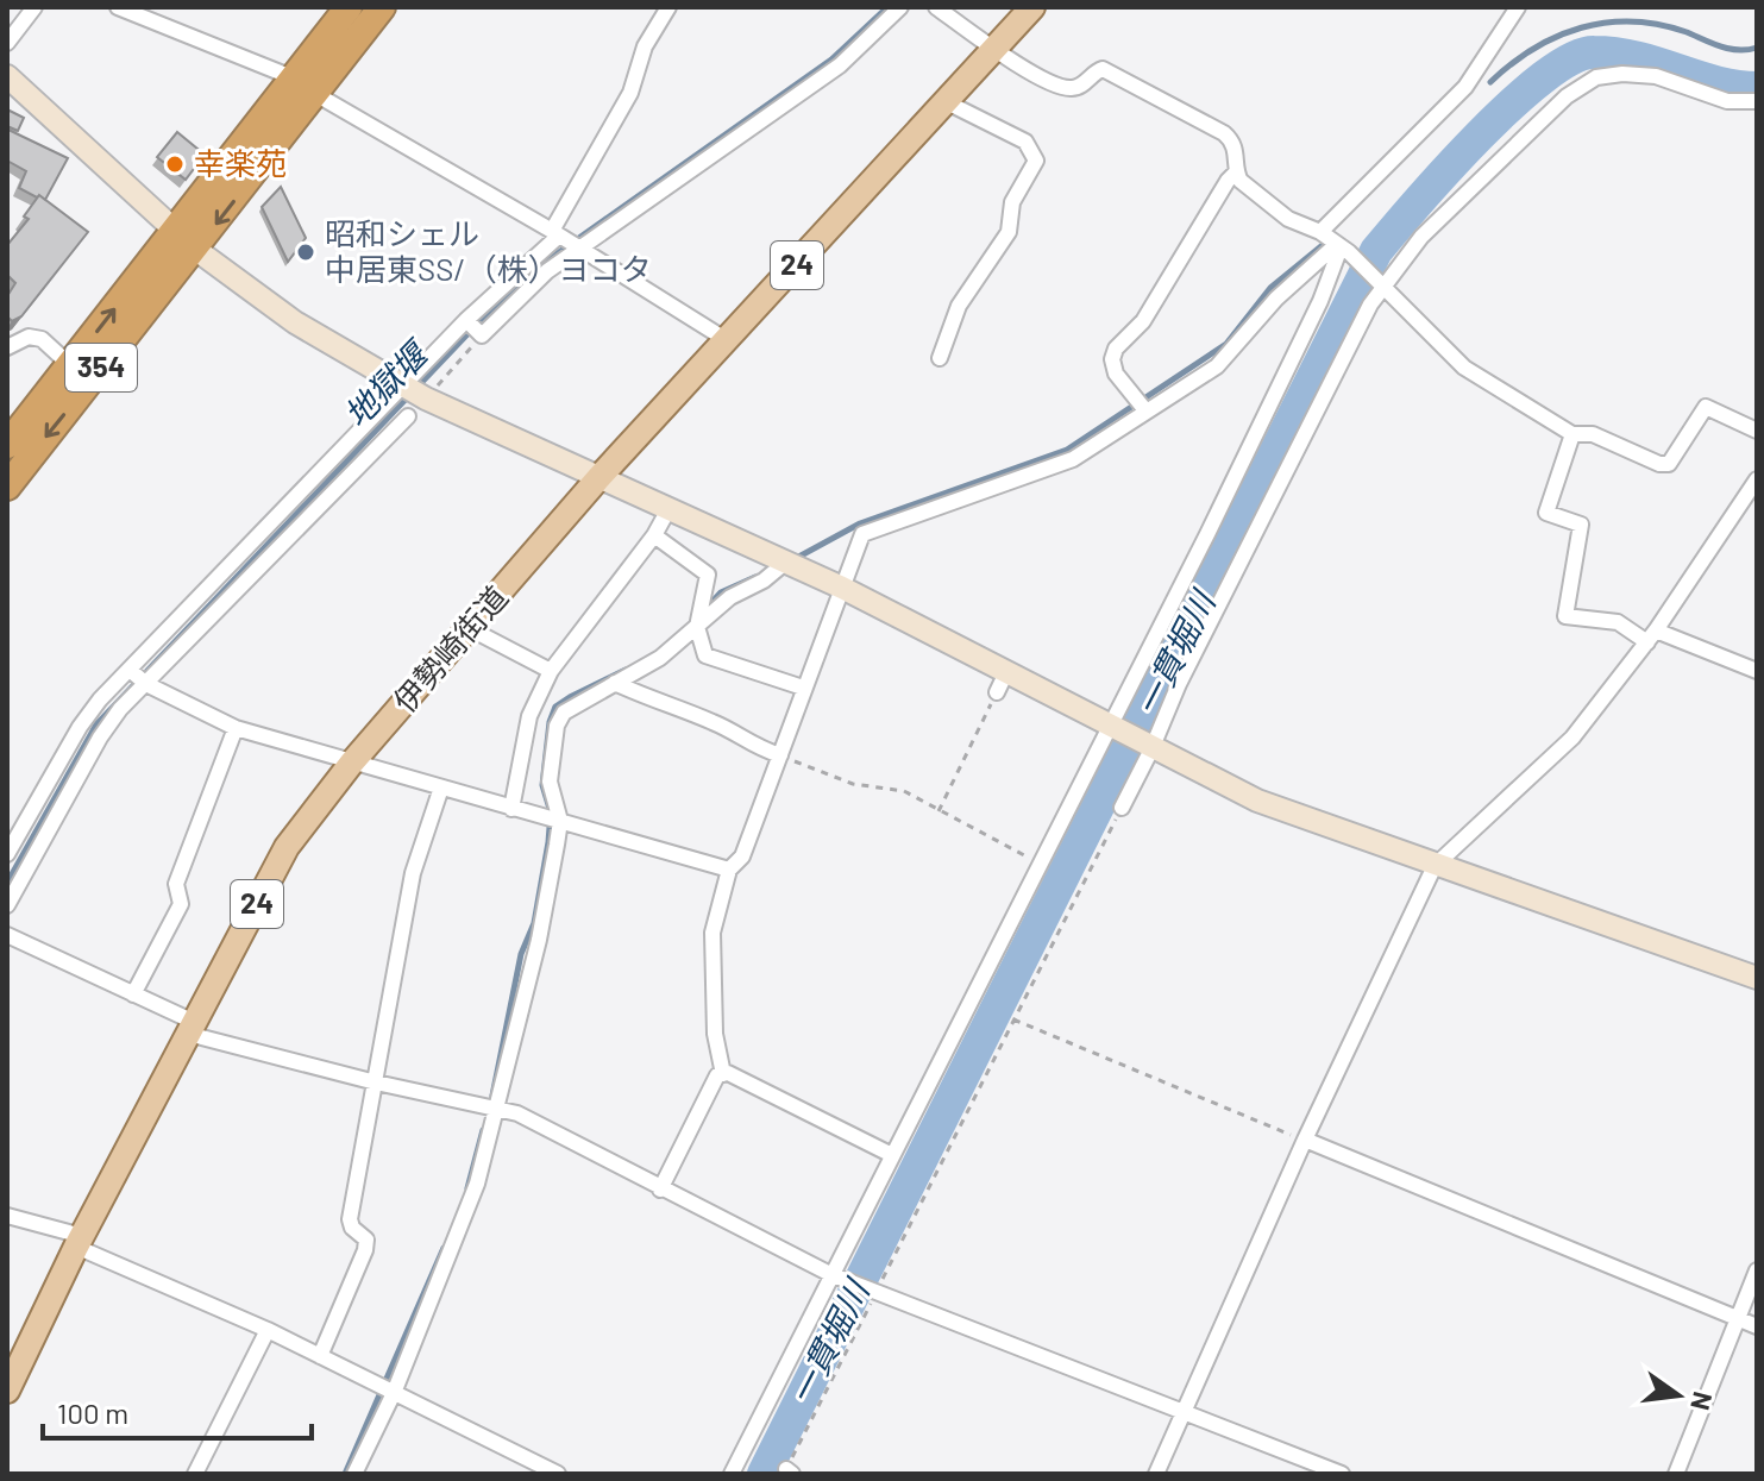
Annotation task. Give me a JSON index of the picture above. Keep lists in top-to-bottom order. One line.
{"streets":{"highway":["354"],"main road":["24","伊勢崎街道"]},"water":["地獄堰","一貫堀川"],"places":["幸楽苑","昭和シェル 中居東SS/（株）ヨコタ"],"scale_bar":"100 m","north":"right"}
